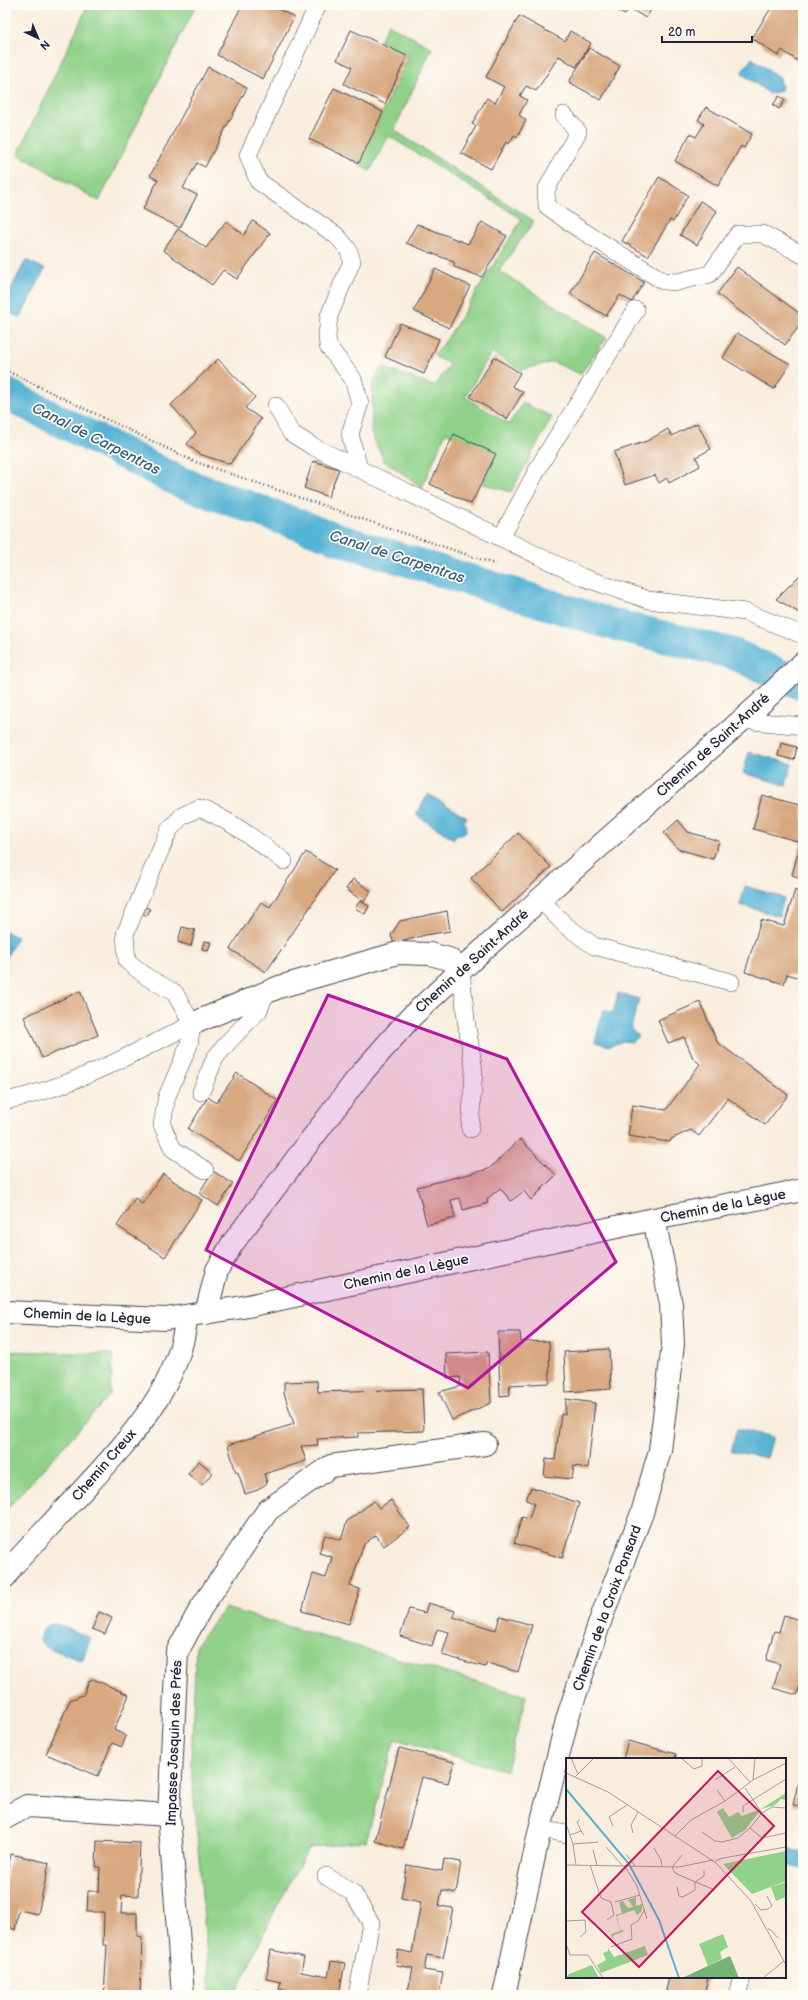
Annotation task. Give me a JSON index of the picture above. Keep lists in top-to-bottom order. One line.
{"streets":{"street":["Chemin de Saint-André","Chemin de la Lègue","Chemin Creux","Chemin de la Croix Ponsard","Impasse Josquin des Prés"]},"crossings":[["Chemin de Saint-André","Chemin de la Lègue"],["Chemin de Saint-André","Chemin Creux"],["Chemin de la Lègue","Chemin Creux"],["Chemin de la Lègue","Chemin de la Croix Ponsard"]],"water":["Canal de Carpentras"],"scale_bar":"20 m","north":"bottom right"}
